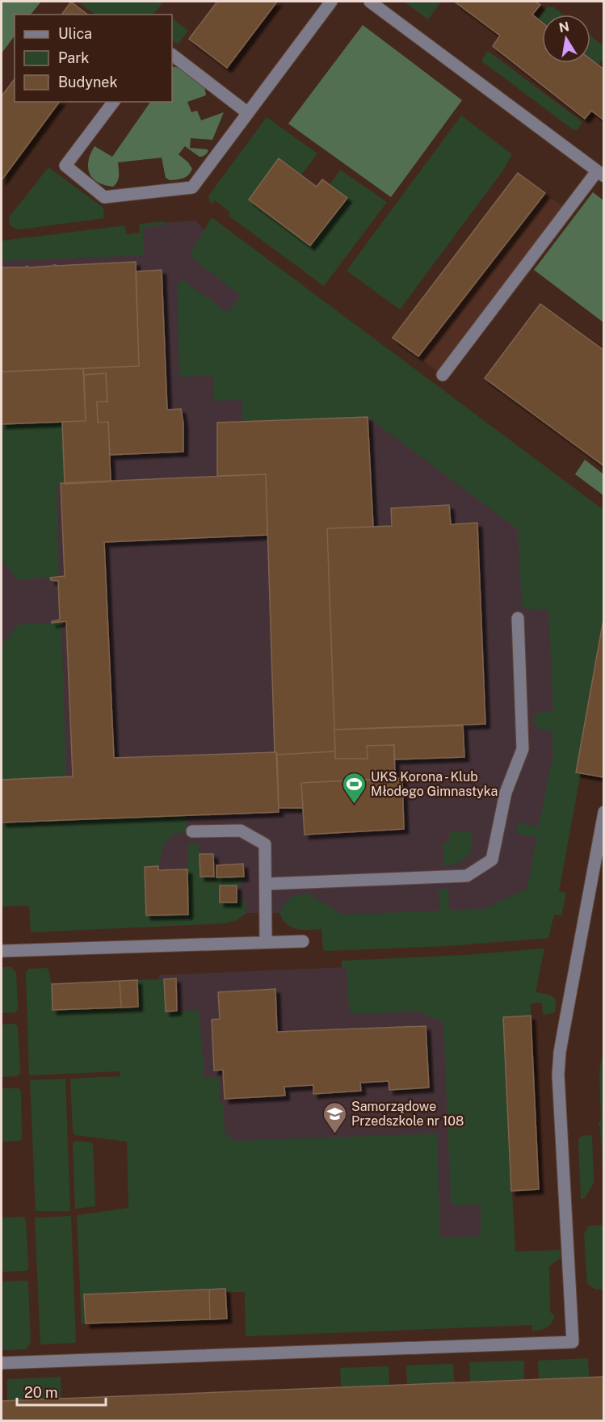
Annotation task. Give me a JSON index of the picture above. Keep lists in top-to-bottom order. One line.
{"places":{"sports":["UKS Korona - Klub Młodego Gimnastyka"],"school or university":["Samorządowe Przedszkole nr 108"]},"legend":["Ulica","Park","Budynek"],"scale_bar":"20 m","north":"top"}
